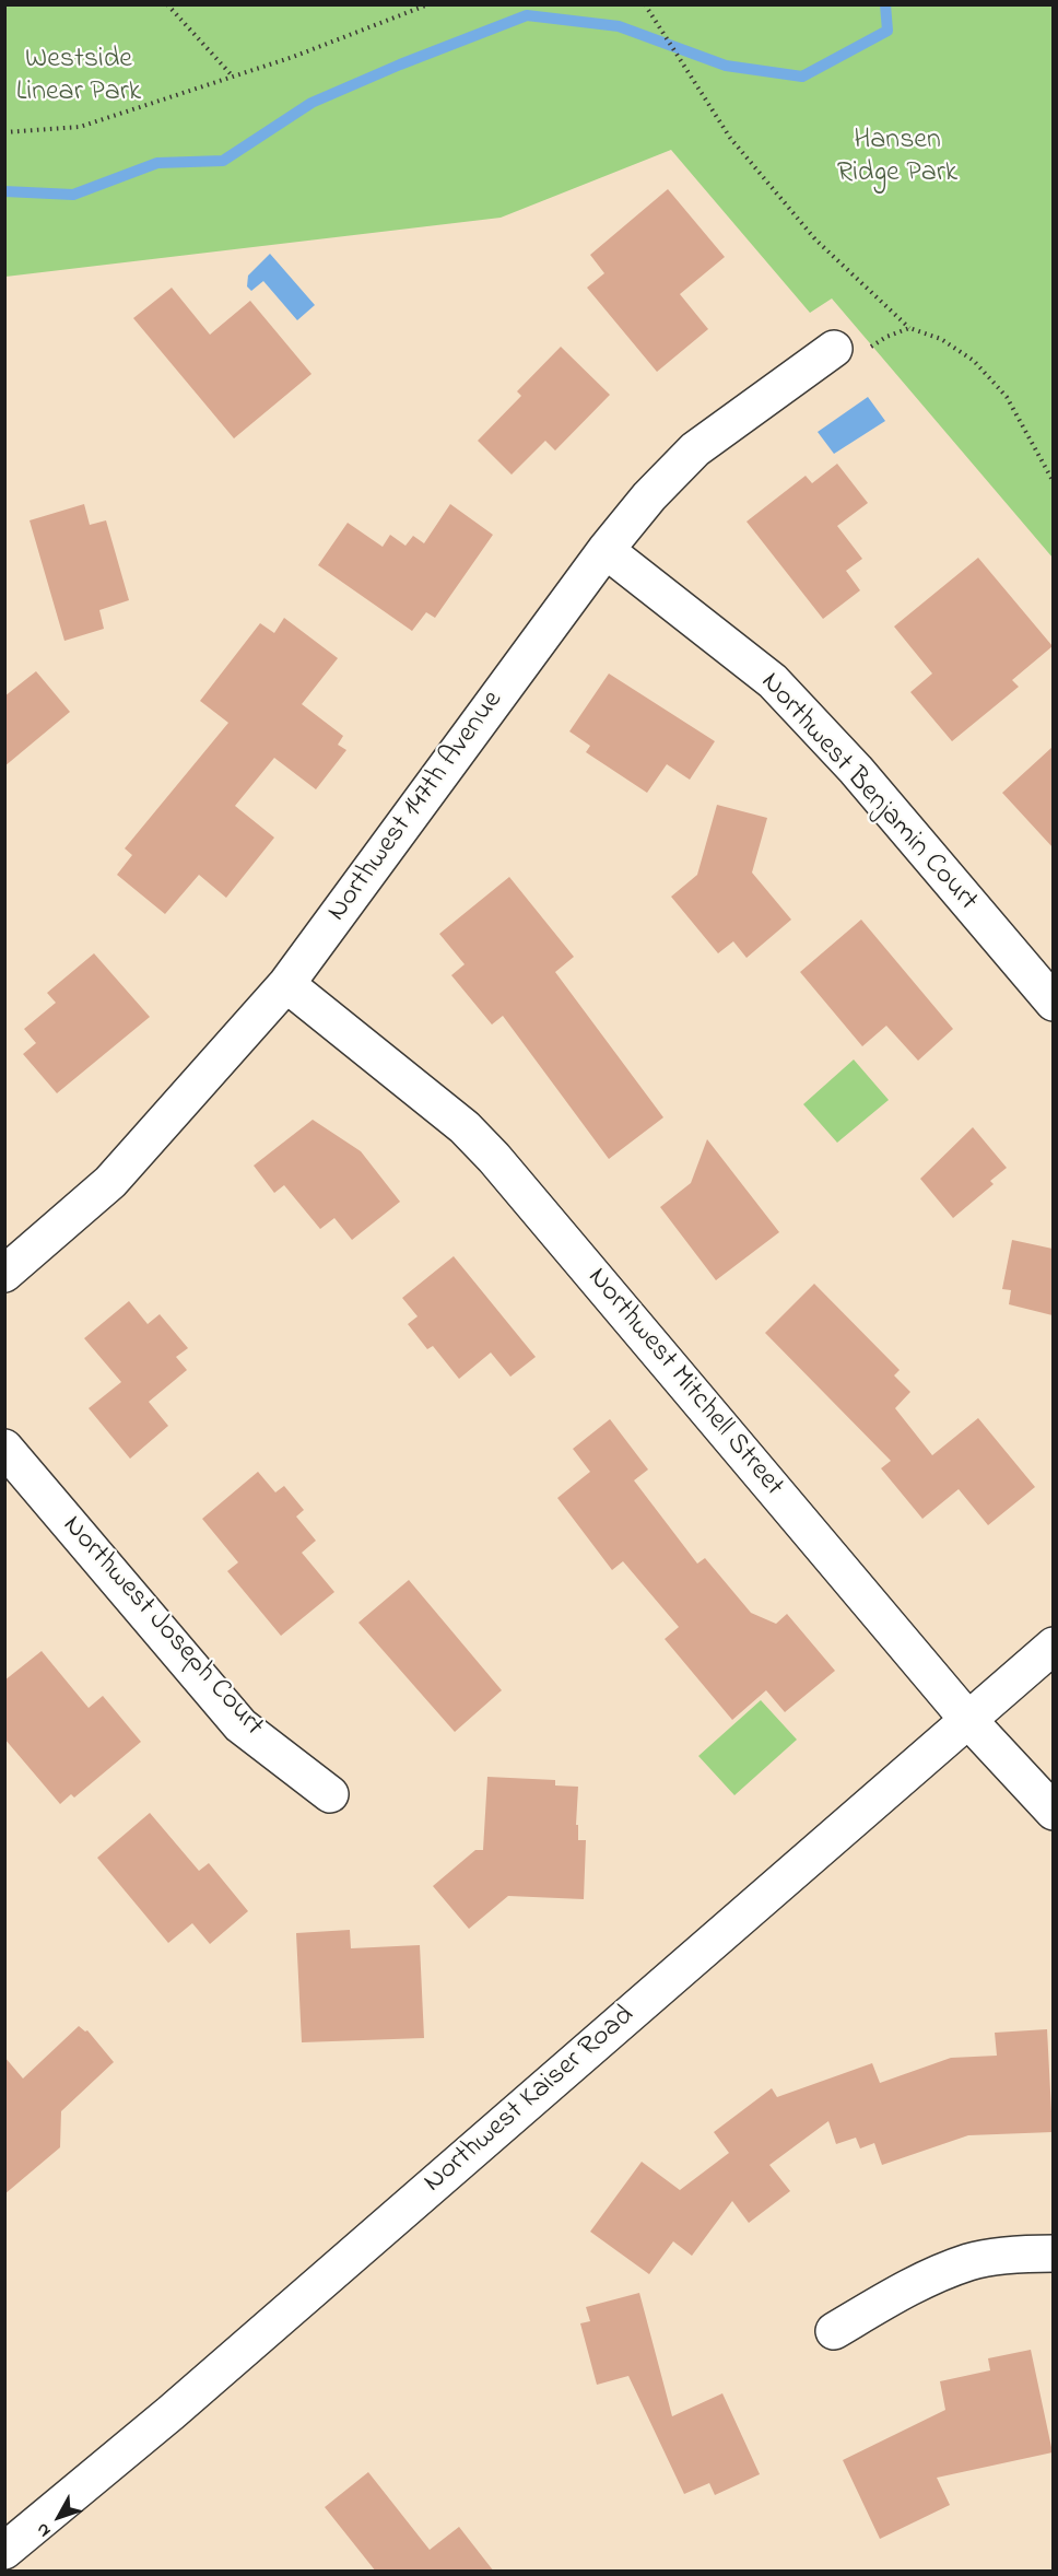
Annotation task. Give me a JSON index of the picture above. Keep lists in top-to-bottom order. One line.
{"streets":{"street":["Northwest Benjamin Court","Northwest 147th Avenue","Northwest Mitchell Street","Northwest Joseph Court","Northwest Kaiser Road"]},"crossings":[["Northwest Benjamin Court","Northwest 147th Avenue"],["Northwest 147th Avenue","Northwest Mitchell Street"],["Northwest Mitchell Street","Northwest Kaiser Road"]],"parks":["Westside Linear Park","Hansen Ridge Park"],"north":"bottom left"}
